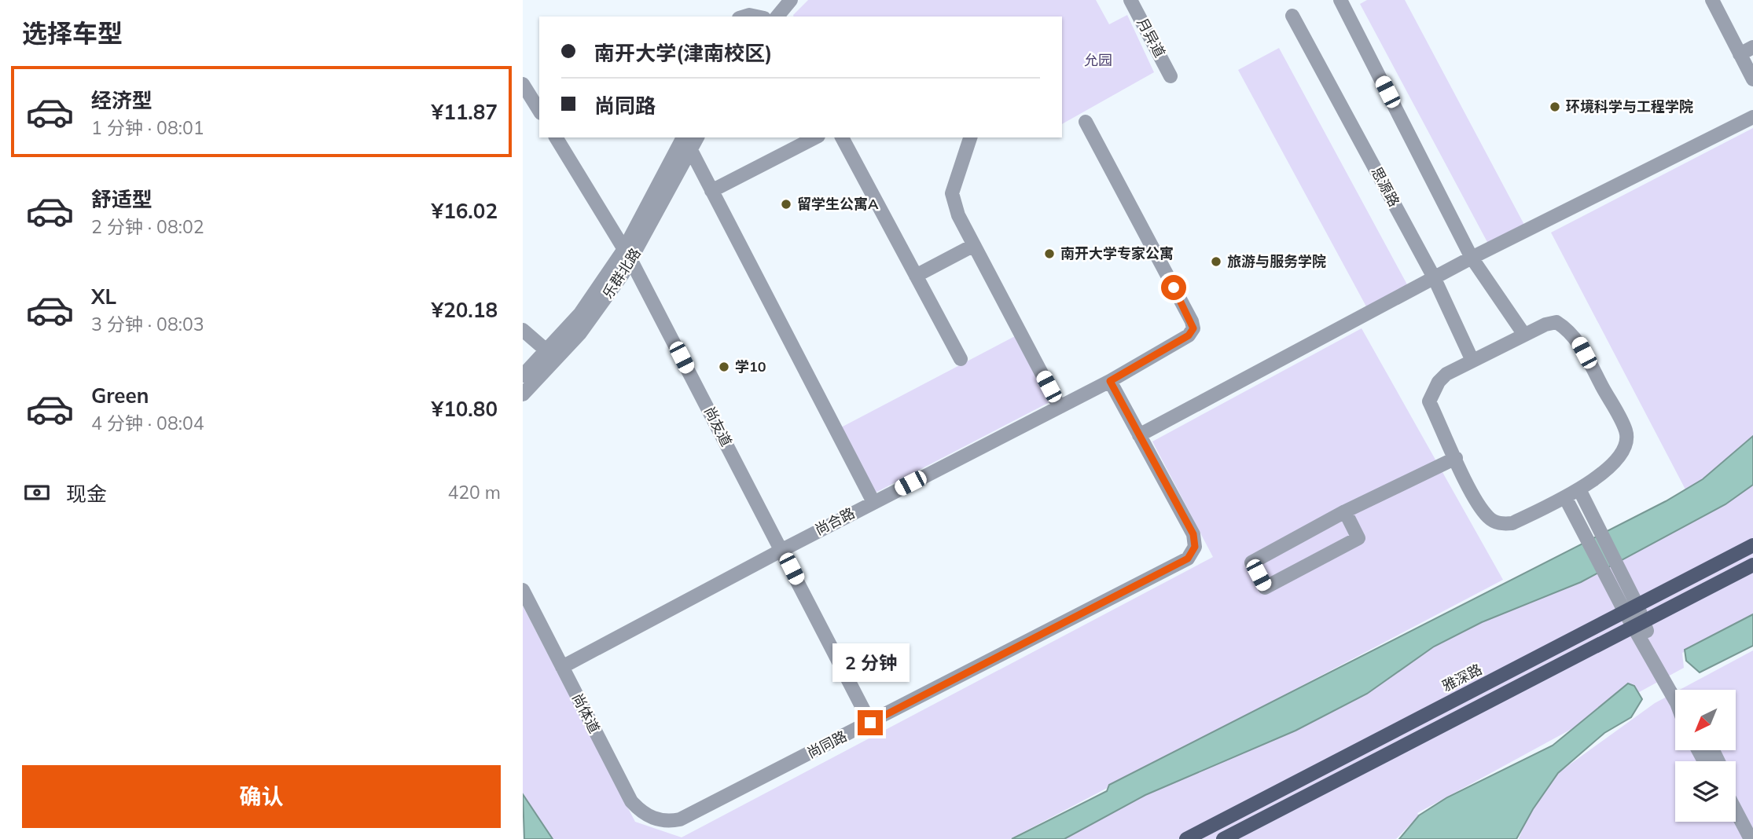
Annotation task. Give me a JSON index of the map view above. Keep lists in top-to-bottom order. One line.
{"streets":{"main road":["雅深路"],"street":["月异道","思源路","乐群北路","尚友道","尚合路","尚体道","尚同路"]},"crossings":[["乐群北路","尚友道"],["尚友道","尚合路"],["尚友道","尚同路"],["尚合路","尚体道"],["尚合路","尚同路"],["尚体道","尚同路"]],"parks":["允园"],"places":["环境科学与工程学院","留学生公寓A","南开大学专家公寓","旅游与服务学院","学10"],"north":"bottom left","page":{"heading":"选择车型","banner":["南开大学(津南校区)","尚同路"],"list":[{"name":"经济型","note":"1 分钟 · 08:01","value":"¥11.87"},{"name":"舒适型","note":"2 分钟 · 08:02","value":"¥16.02"},{"name":"XL","note":"3 分钟 · 08:03","value":"¥20.18"},{"name":"Green","note":"4 分钟 · 08:04","value":"¥10.80"}],"pay":["现金","420 m"],"bubble":"2 分钟","buttons":"确认"}}
